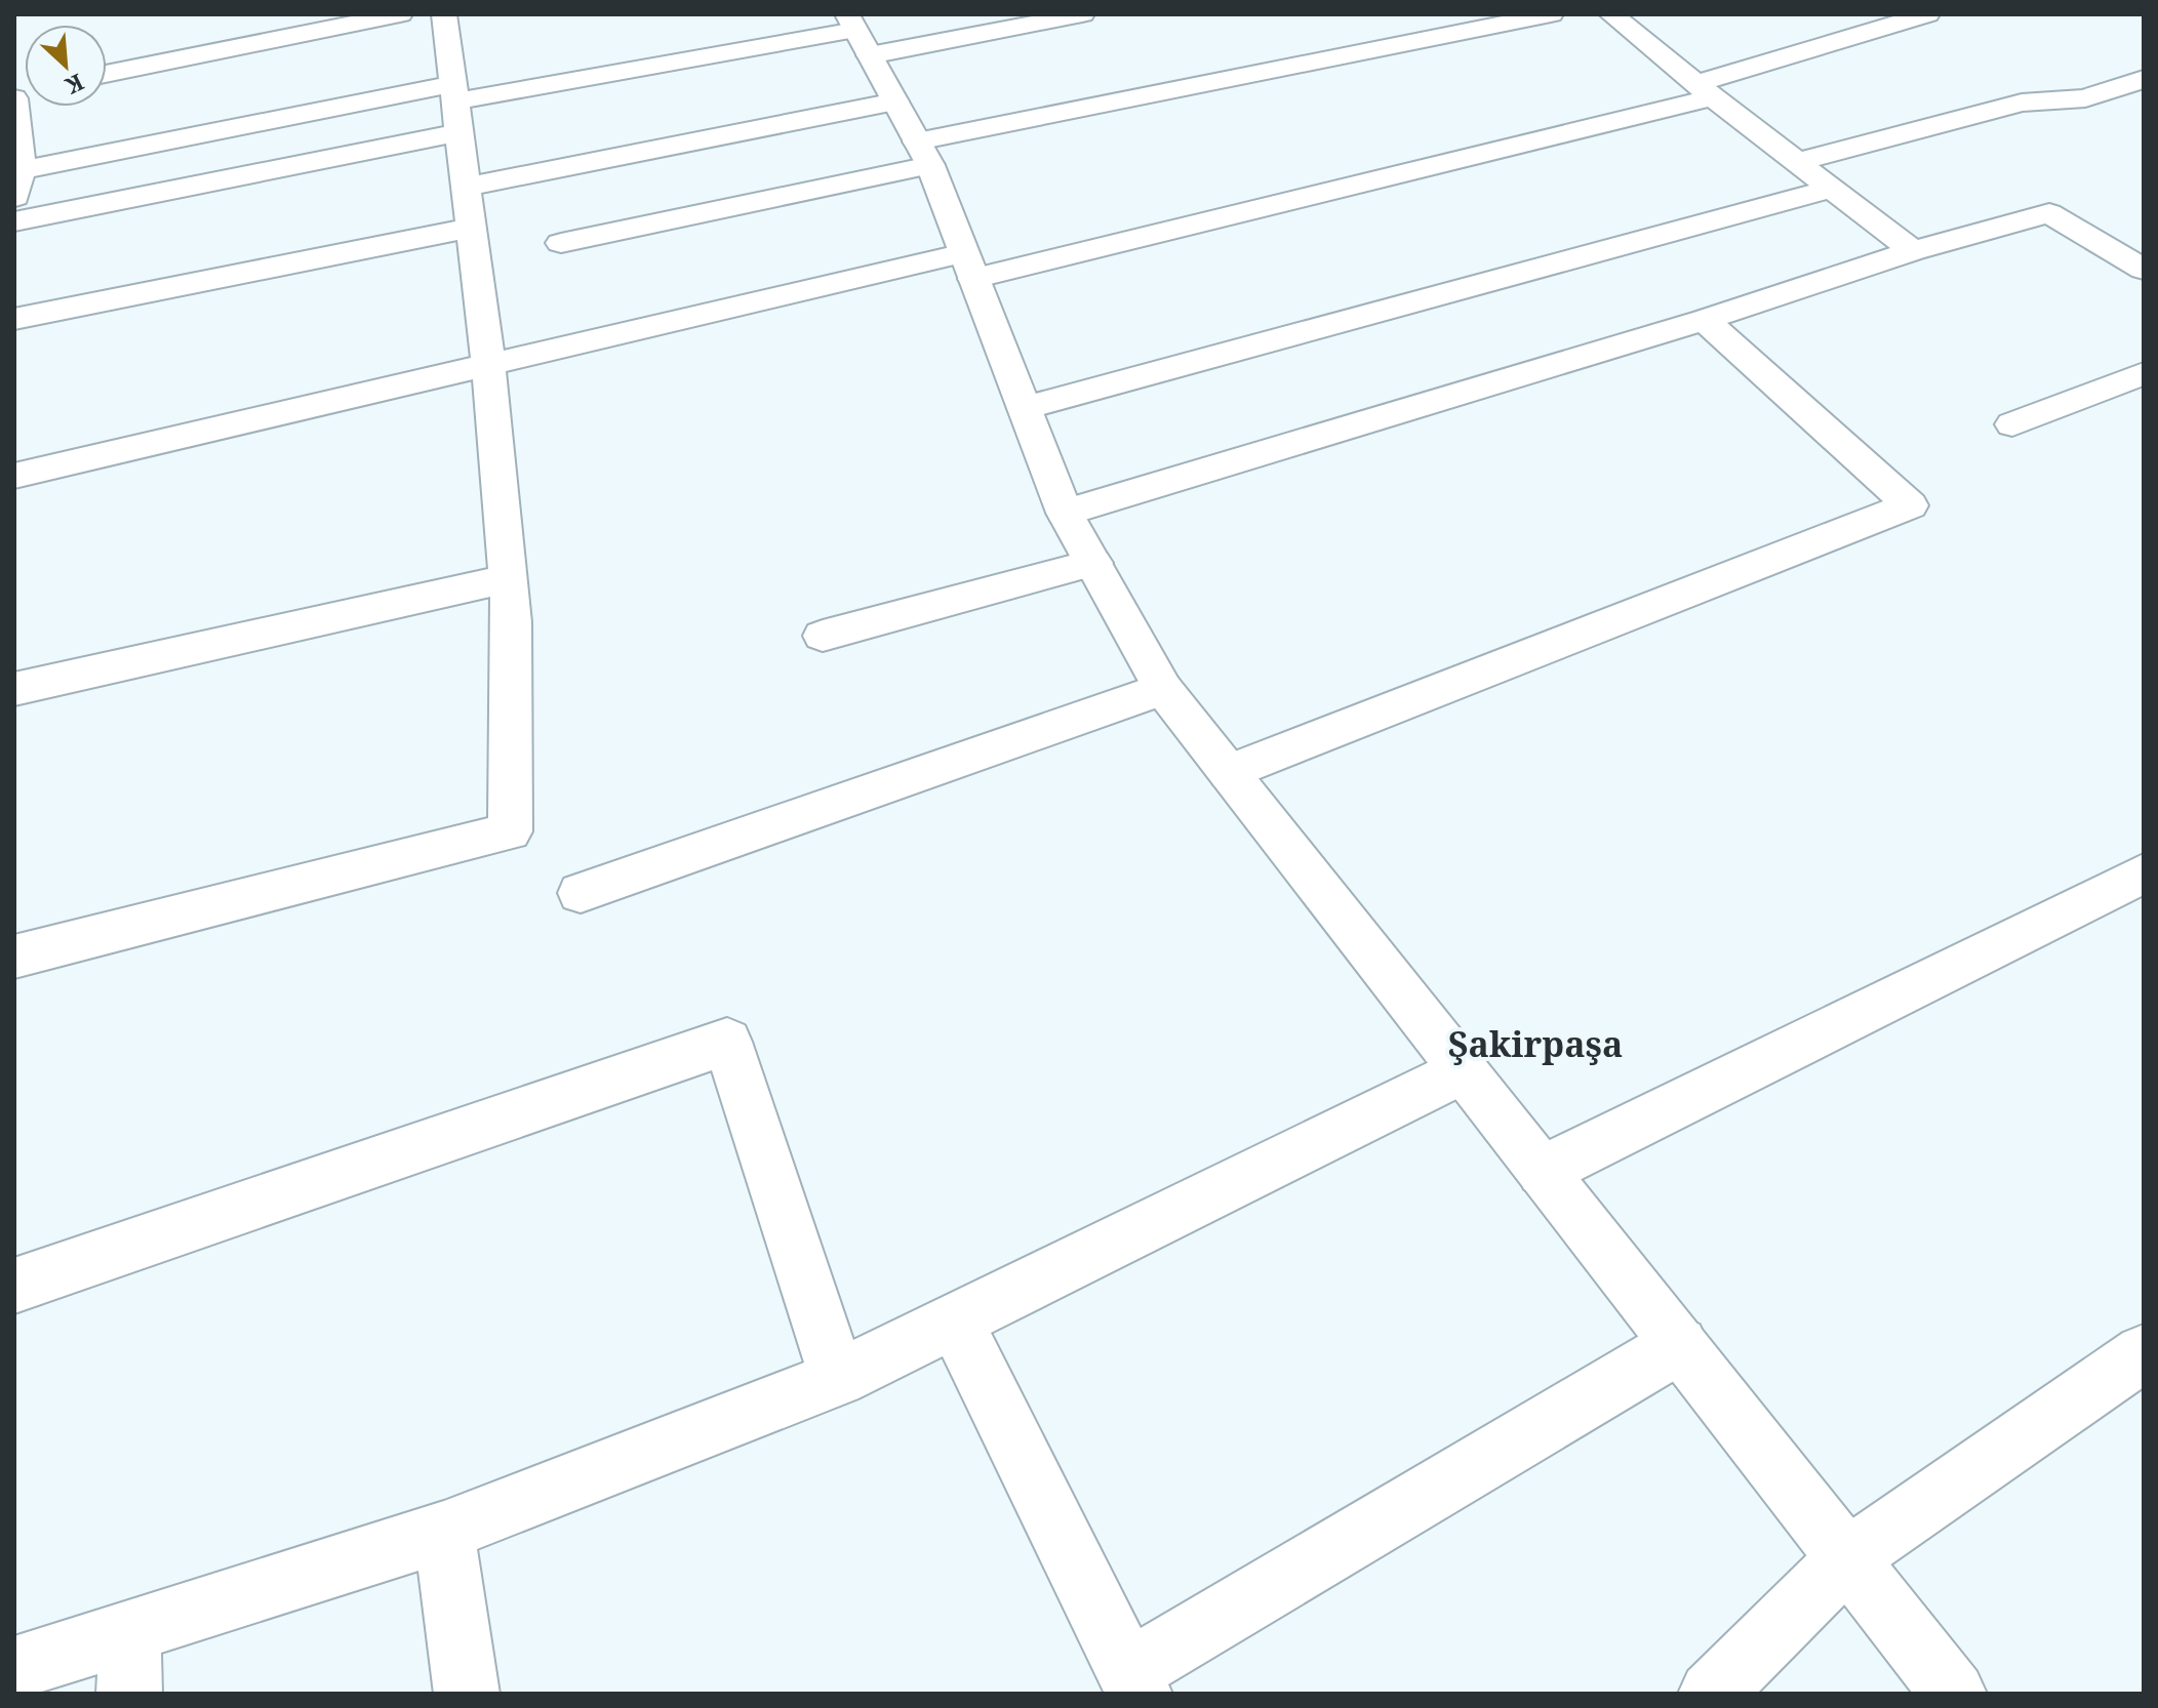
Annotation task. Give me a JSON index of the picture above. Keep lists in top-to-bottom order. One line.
{"districts":["Şakirpaşa"],"north":"bottom right"}
